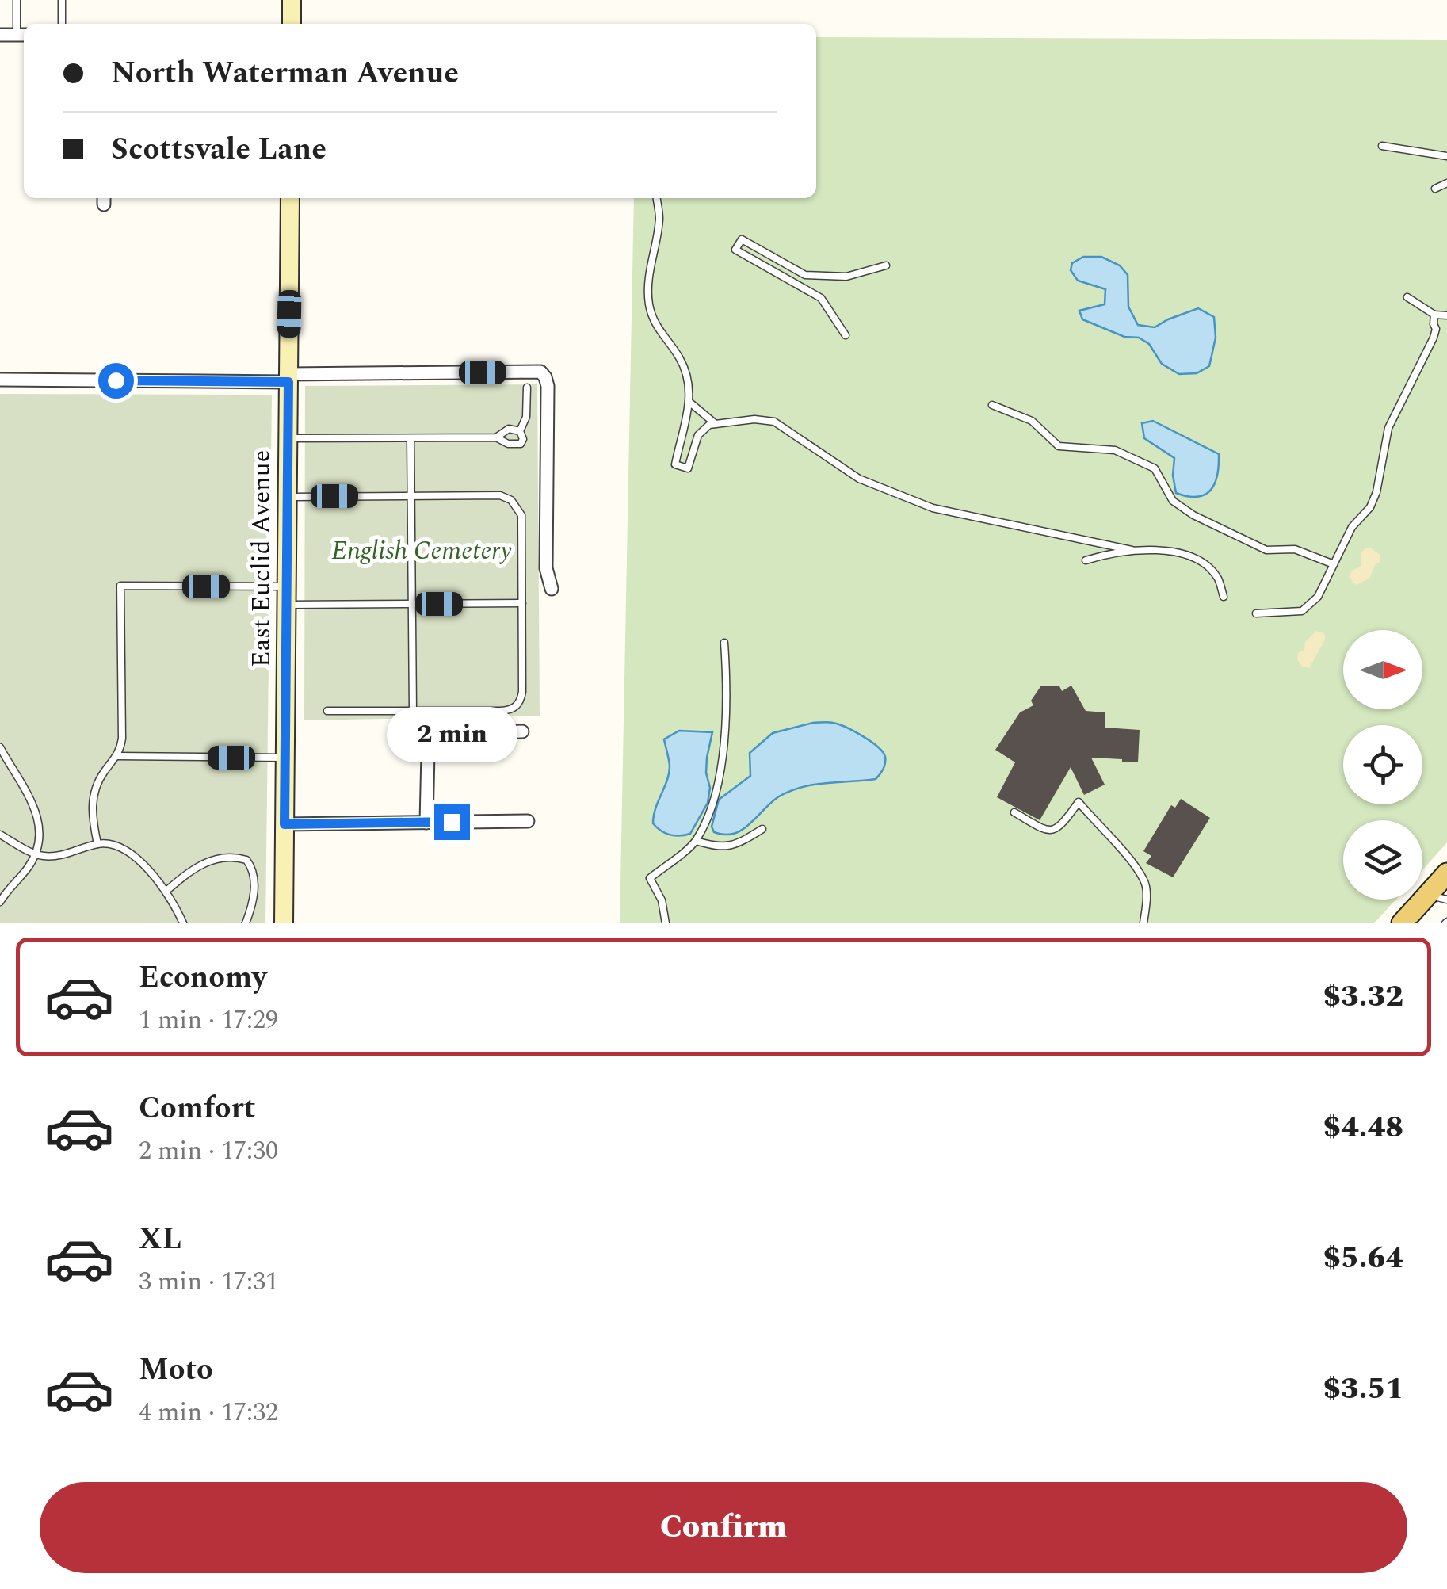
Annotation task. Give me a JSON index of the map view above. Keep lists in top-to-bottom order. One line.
{"streets":{"main road":["East Euclid Avenue"]},"parks":["English Cemetery"],"north":"right","page":{"banner":["North Waterman Avenue","Scottsvale Lane"],"bubble":"2 min","list":[{"name":"Economy","note":"1 min · 17:29","value":"$3.32"},{"name":"Comfort","note":"2 min · 17:30","value":"$4.48"},{"name":"XL","note":"3 min · 17:31","value":"$5.64"},{"name":"Moto","note":"4 min · 17:32","value":"$3.51"}],"buttons":"Confirm"}}
